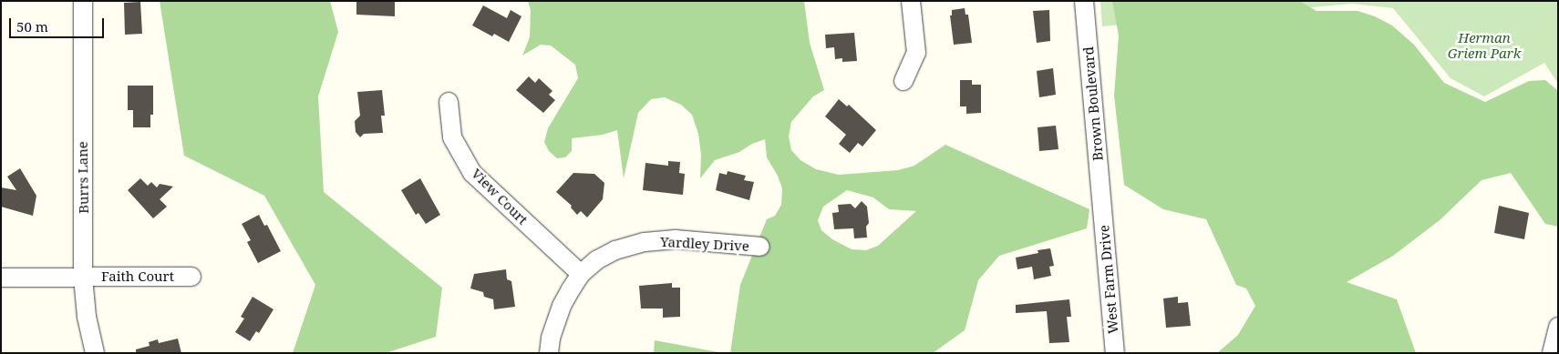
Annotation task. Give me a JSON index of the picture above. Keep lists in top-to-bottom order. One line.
{"streets":{"street":["Brown Boulevard","Burrs Lane","View Court","Yardley Drive","Faith Court","West Farm Drive"]},"crossings":[["Brown Boulevard","West Farm Drive"],["Burrs Lane","Faith Court"],["View Court","Yardley Drive"]],"parks":["Herman Griem Park"],"scale_bar":"50 m"}
